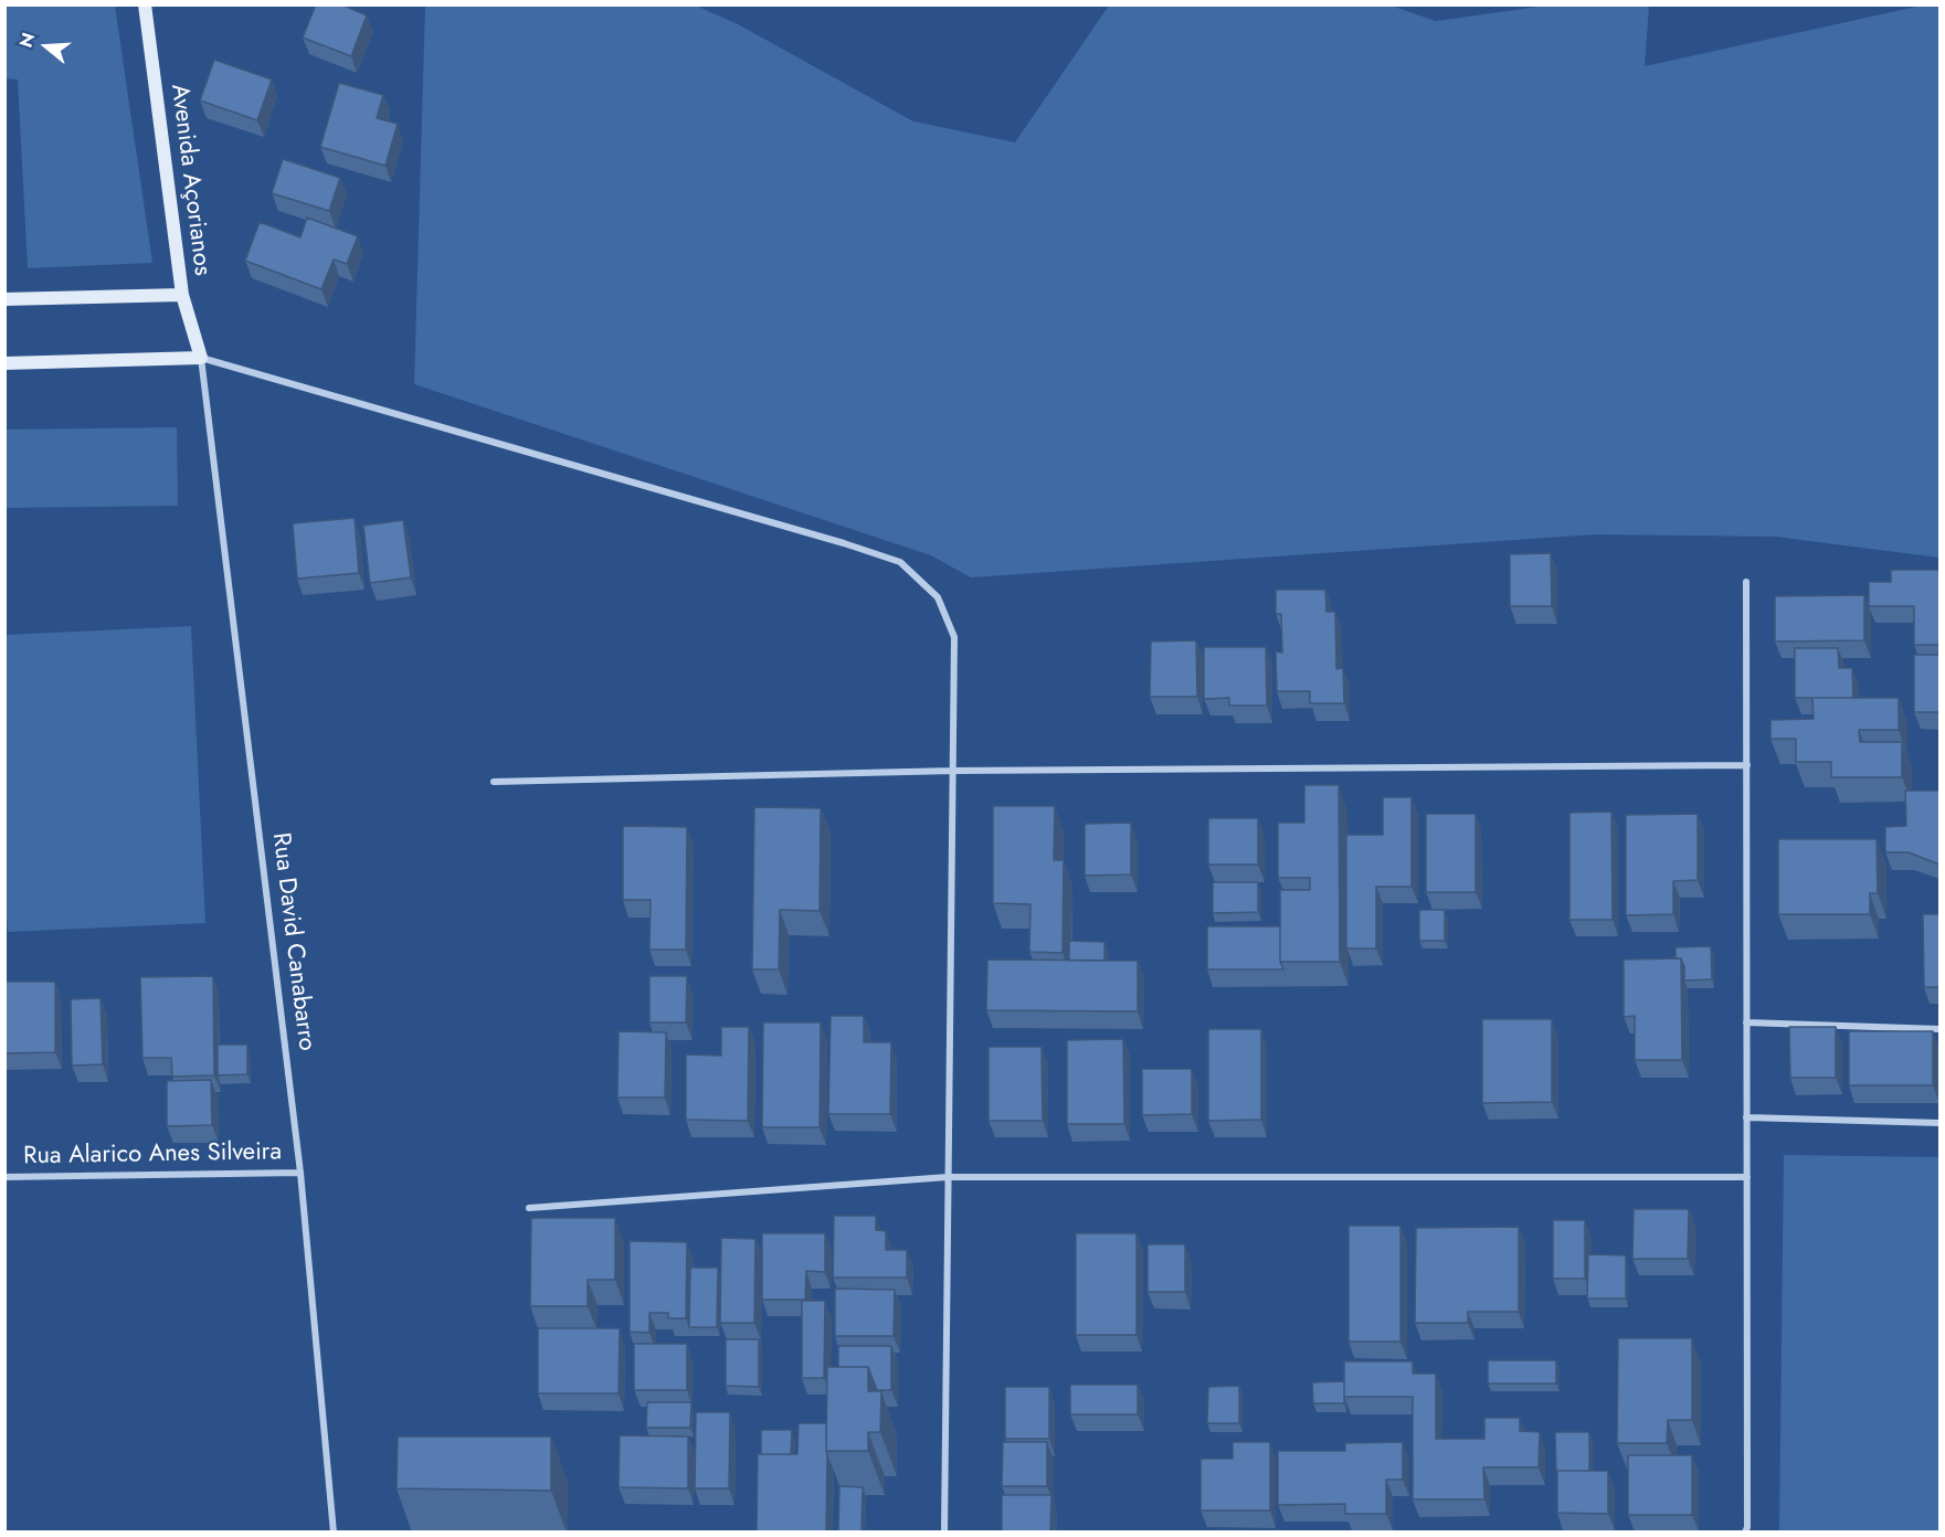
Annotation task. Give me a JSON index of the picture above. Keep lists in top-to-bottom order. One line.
{"streets":{"street":["Avenida Açorianos","Rua David Canabarro","Rua Alarico Anes Silveira"]},"crossings":[["Avenida Açorianos","Rua David Canabarro"],["Rua David Canabarro","Rua Alarico Anes Silveira"]],"north":"left"}
